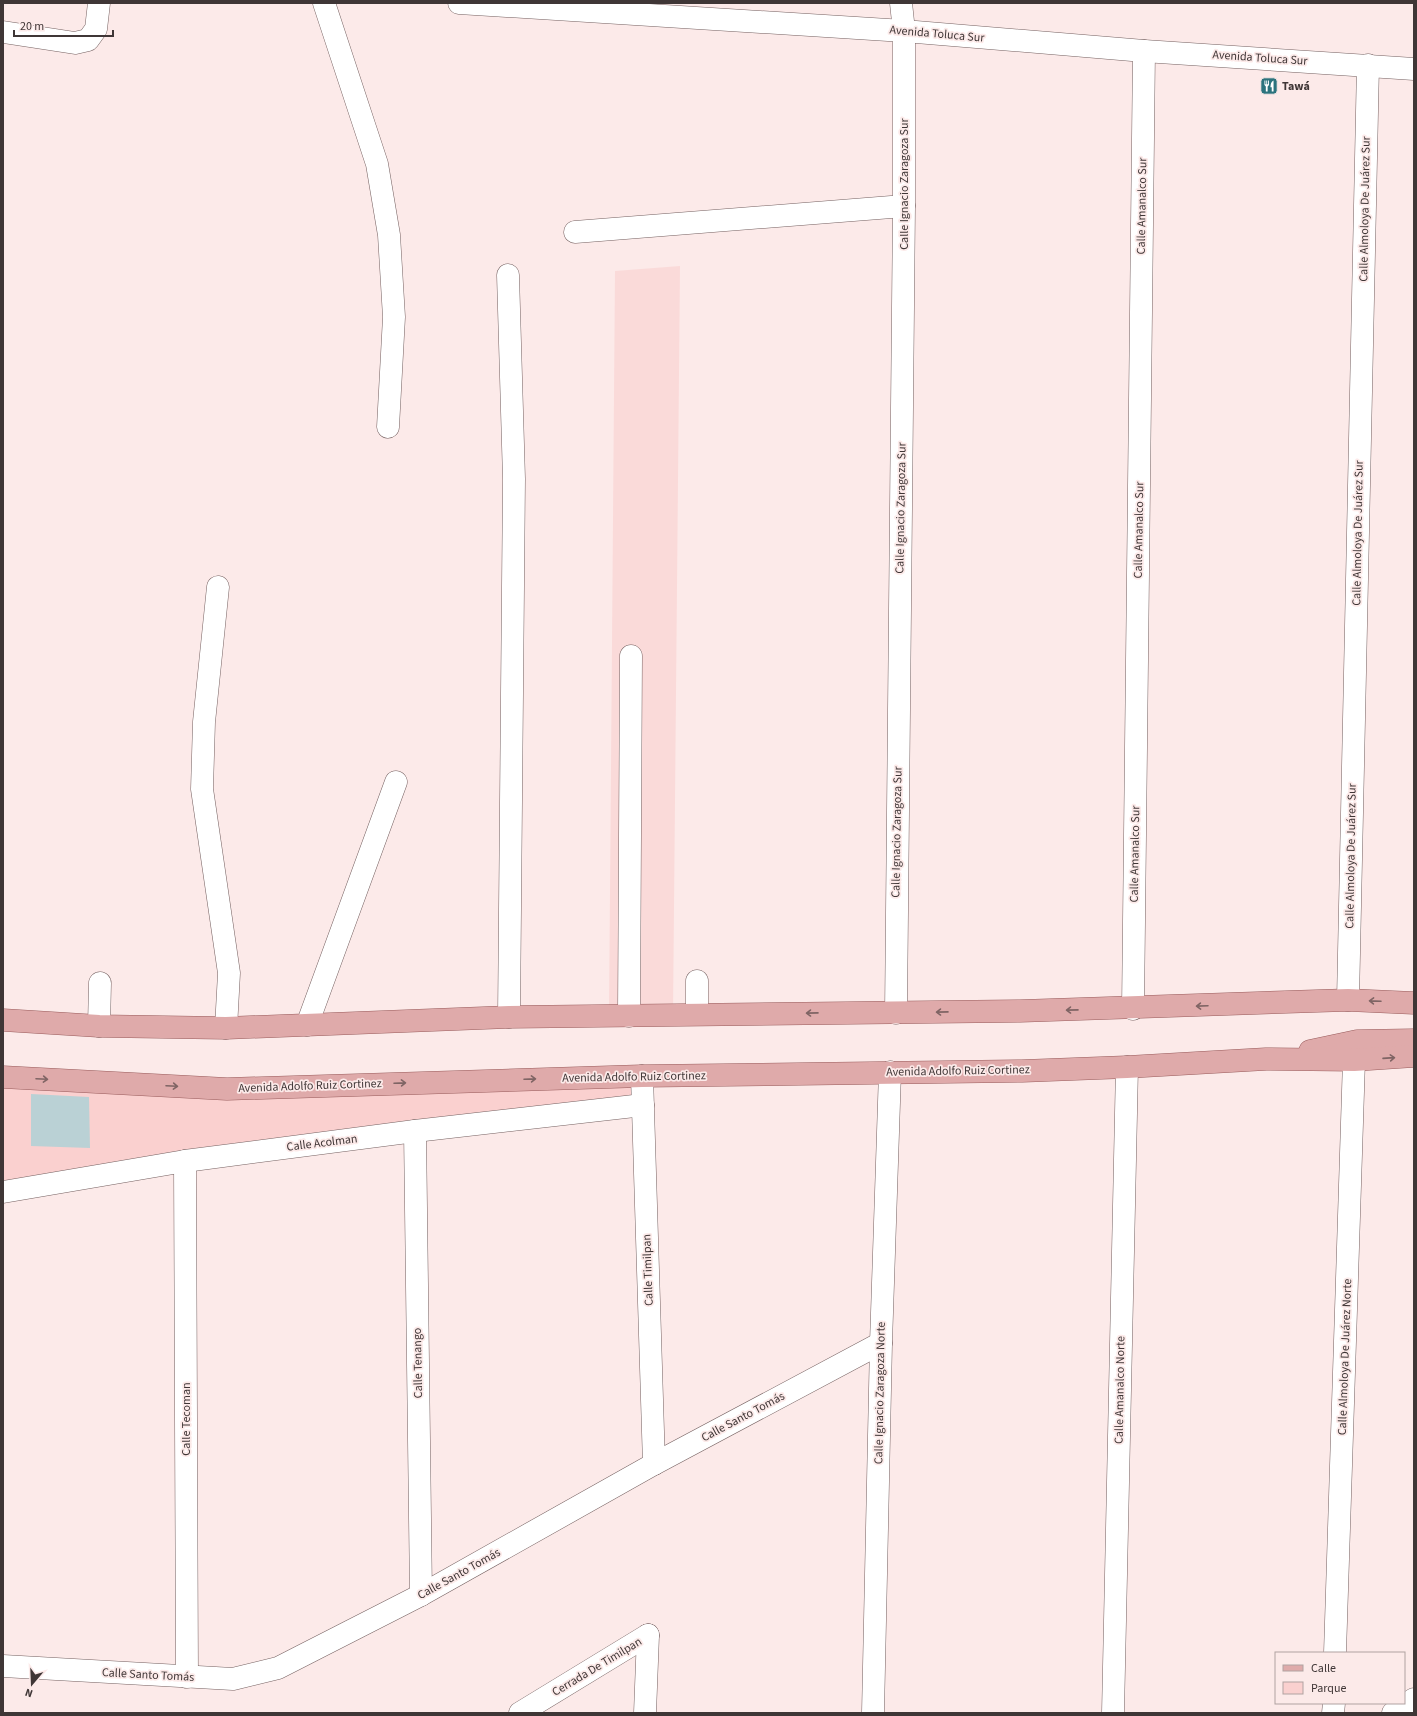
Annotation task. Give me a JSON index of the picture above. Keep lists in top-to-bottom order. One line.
{"streets":{"main road":["Avenida Adolfo Ruiz Cortinez"],"street":["Avenida Toluca Sur","Calle Ignacio Zaragoza Sur","Calle Amanalco Sur","Calle Almoloya De Juárez Sur","Calle Acolman","Calle Timilpan","Calle Almoloya De Juárez Norte","Calle Tenango","Calle Amanalco Norte","Calle Ignacio Zaragoza Norte","Calle Santo Tomás","Calle Tecoman","Cerrada De Timilpan"]},"crossings":[["Avenida Toluca Sur","Calle Ignacio Zaragoza Sur"],["Avenida Toluca Sur","Calle Amanalco Sur"],["Avenida Toluca Sur","Calle Almoloya De Juárez Sur"],["Avenida Adolfo Ruiz Cortinez","Calle Timilpan"],["Avenida Adolfo Ruiz Cortinez","Calle Almoloya De Juárez Norte"],["Avenida Adolfo Ruiz Cortinez","Calle Amanalco Norte"],["Avenida Adolfo Ruiz Cortinez","Calle Ignacio Zaragoza Norte"],["Calle Acolman","Calle Timilpan"],["Calle Acolman","Calle Tenango"],["Calle Acolman","Calle Tecoman"],["Calle Timilpan","Calle Santo Tomás"],["Calle Tenango","Calle Santo Tomás"],["Calle Ignacio Zaragoza Norte","Calle Santo Tomás"],["Calle Santo Tomás","Calle Tecoman"]],"places":{"restaurant":["Tawá"]},"legend":["Calle","Parque"],"scale_bar":"20 m","north":"bottom"}
